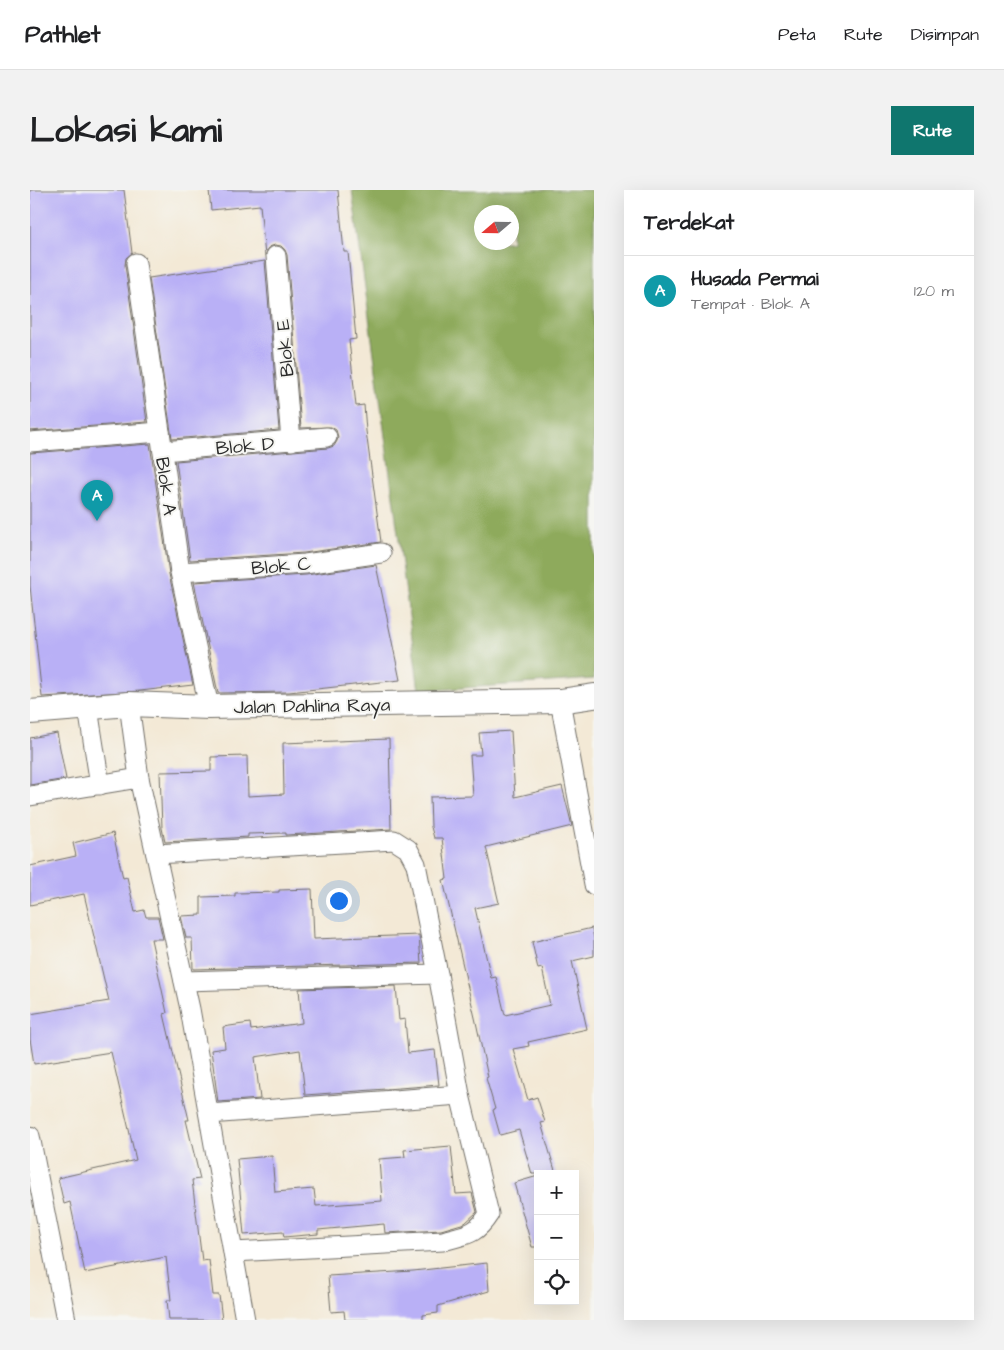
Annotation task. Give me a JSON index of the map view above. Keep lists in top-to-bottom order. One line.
{"streets":{"street":["Blok E","Blok D","Blok A","Blok C","Jalan Dahlina Raya"]},"crossings":[["Blok E","Blok D"],["Blok D","Blok A"],["Blok A","Blok C"],["Blok A","Jalan Dahlina Raya"]],"north":"left","page":{"header":"Pathlet","nav":["Peta","Rute","Disimpan"],"title":"Lokasi kami","buttons":"Rute","heading":"Terdekat","list":[{"mark":"A","name":"Husada Permai","note":"Tempat · Blok A","value":"120 m"}],"pins":"A","map_buttons":["+","−"]}}
